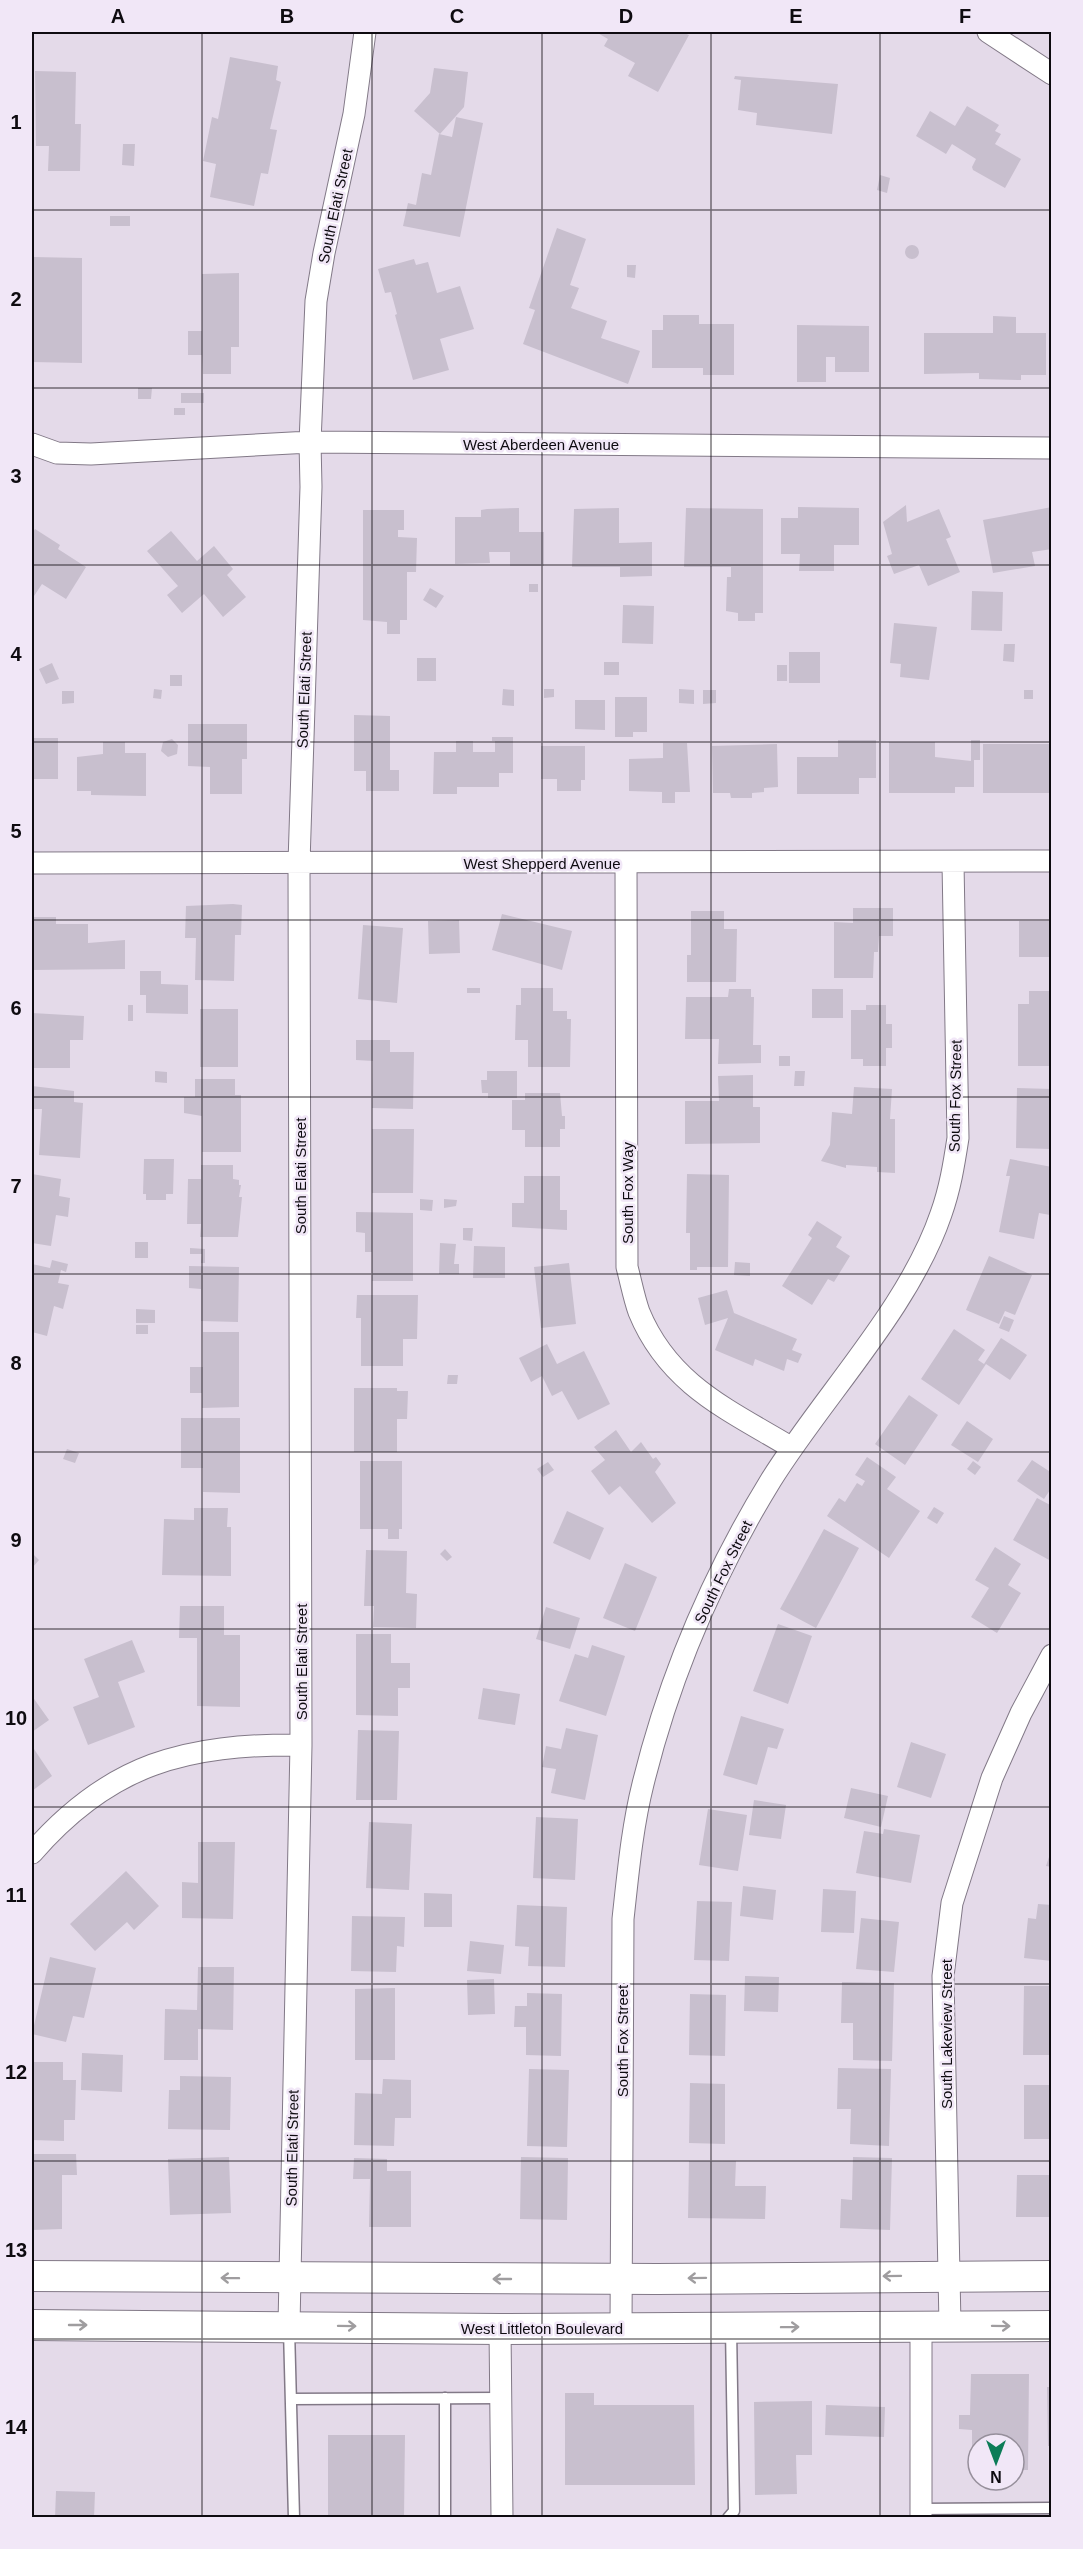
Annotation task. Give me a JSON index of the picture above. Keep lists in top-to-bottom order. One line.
{"streets":{"main road":["West Littleton Boulevard"],"street":["South Elati Street","West Aberdeen Avenue","West Shepperd Avenue","South Fox Street","South Fox Way","South Lakeview Street"]},"crossings":[["South Elati Street","West Aberdeen Avenue"],["South Elati Street","West Shepperd Avenue"],["South Elati Street","West Littleton Boulevard"],["West Shepperd Avenue","South Fox Street"],["West Shepperd Avenue","South Fox Way"],["South Fox Street","South Fox Way"],["South Fox Street","West Littleton Boulevard"],["South Lakeview Street","West Littleton Boulevard"]],"north":"bottom","grid":{"columns":["A","B","C","D","E","F"],"rows":["1","2","3","4","5","6","7","8","9","10","11","12","13","14"]}}
